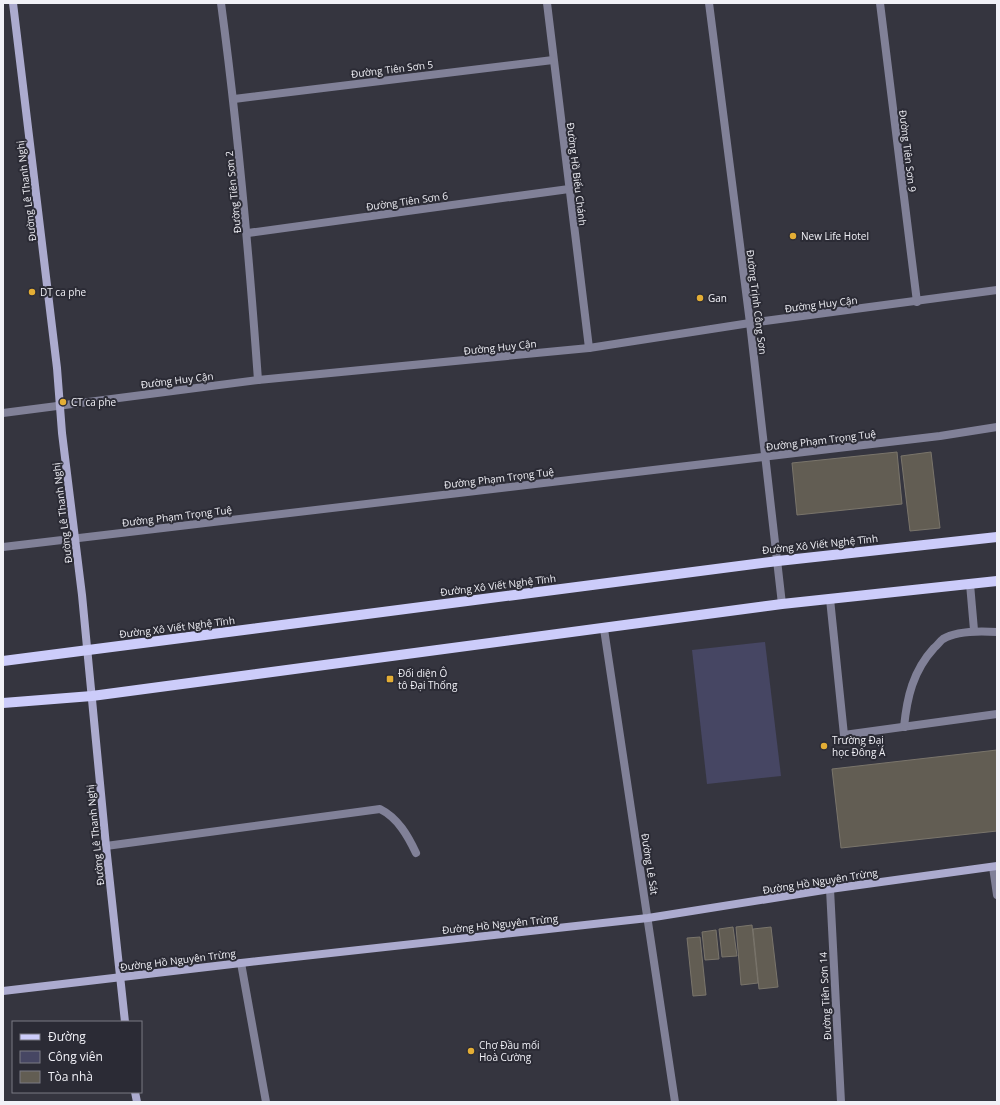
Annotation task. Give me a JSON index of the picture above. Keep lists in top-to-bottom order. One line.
{"streets":{"main road":["Đường Lê Thanh Nghị","Đường Xô Viết Nghệ Tĩnh","Đường Hồ Nguyên Trừng"],"street":["Đường Tiên Sơn 5","Đường Tiên Sơn 9","Đường Hồ Biểu Chánh","Đường Tiên Sơn 2","Đường Tiên Sơn 6","Đường Trịnh Công Sơn","Đường Huy Cận","Đường Phạm Trọng Tuệ","Đường Lê Sát","Đường Tiên Sơn 14"]},"crossings":[["Đường Tiên Sơn 5","Đường Hồ Biểu Chánh"],["Đường Tiên Sơn 5","Đường Tiên Sơn 2"],["Đường Tiên Sơn 9","Đường Huy Cận"],["Đường Hồ Biểu Chánh","Đường Tiên Sơn 6"],["Đường Hồ Biểu Chánh","Đường Huy Cận"],["Đường Lê Thanh Nghị","Đường Huy Cận"],["Đường Lê Thanh Nghị","Đường Phạm Trọng Tuệ"],["Đường Lê Thanh Nghị","Đường Xô Viết Nghệ Tĩnh"],["Đường Lê Thanh Nghị","Đường Hồ Nguyên Trừng"],["Đường Tiên Sơn 2","Đường Tiên Sơn 6"],["Đường Tiên Sơn 2","Đường Huy Cận"],["Đường Trịnh Công Sơn","Đường Huy Cận"],["Đường Trịnh Công Sơn","Đường Phạm Trọng Tuệ"],["Đường Trịnh Công Sơn","Đường Xô Viết Nghệ Tĩnh"],["Đường Lê Sát","Đường Hồ Nguyên Trừng"],["Đường Hồ Nguyên Trừng","Đường Tiên Sơn 14"]],"places":{"other":["New Life Hotel","DT ca phe","Gan","CT ca phe","Trường Đại học Đông Á","Chợ Đầu mối Hoà Cường"],"transit":["Đối diện Ô tô Đại Thống"]},"legend":["Đường","Công viên","Tòa nhà"]}
